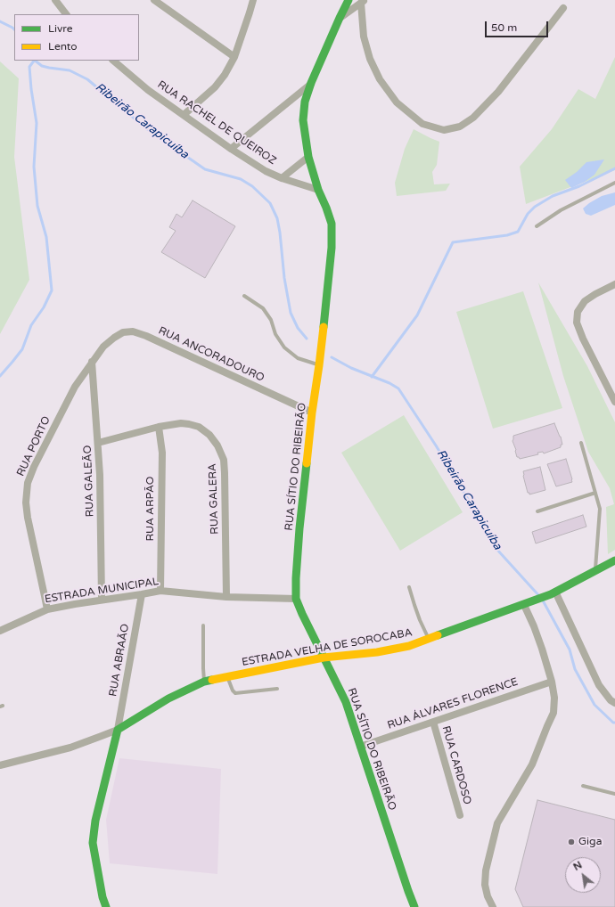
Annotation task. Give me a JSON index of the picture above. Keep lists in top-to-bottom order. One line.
{"streets":{"main road":["RUA SÍTIO DO RIBEIRÃO","ESTRADA VELHA DE SOROCABA"],"street":["RUA RACHEL DE QUEIROZ","RUA ANCORADOURO","RUA PORTO","RUA GALEÃO","RUA GALERA","RUA ARPÃO","ESTRADA MUNICIPAL","RUA ABRAÃO","RUA ÁLVARES FLORENCE","RUA CARDOSO"]},"crossings":[["RUA RACHEL DE QUEIROZ","RUA SÍTIO DO RIBEIRÃO"],["RUA ANCORADOURO","RUA PORTO"],["RUA ANCORADOURO","RUA SÍTIO DO RIBEIRÃO"],["RUA PORTO","RUA GALEÃO"],["RUA PORTO","ESTRADA MUNICIPAL"],["RUA SÍTIO DO RIBEIRÃO","ESTRADA MUNICIPAL"],["RUA SÍTIO DO RIBEIRÃO","ESTRADA VELHA DE SOROCABA"],["RUA SÍTIO DO RIBEIRÃO","RUA ÁLVARES FLORENCE"],["RUA GALEÃO","RUA GALERA"],["RUA GALEÃO","ESTRADA MUNICIPAL"],["RUA GALERA","RUA ARPÃO"],["RUA GALERA","ESTRADA MUNICIPAL"],["RUA ARPÃO","ESTRADA MUNICIPAL"],["ESTRADA MUNICIPAL","RUA ABRAÃO"],["ESTRADA VELHA DE SOROCABA","RUA ABRAÃO"],["RUA ÁLVARES FLORENCE","RUA CARDOSO"]],"water":["Ribeirão Carapicuíba"],"places":["Giga"],"legend":["Livre","Lento"],"scale_bar":"50 m","north":"top left"}
